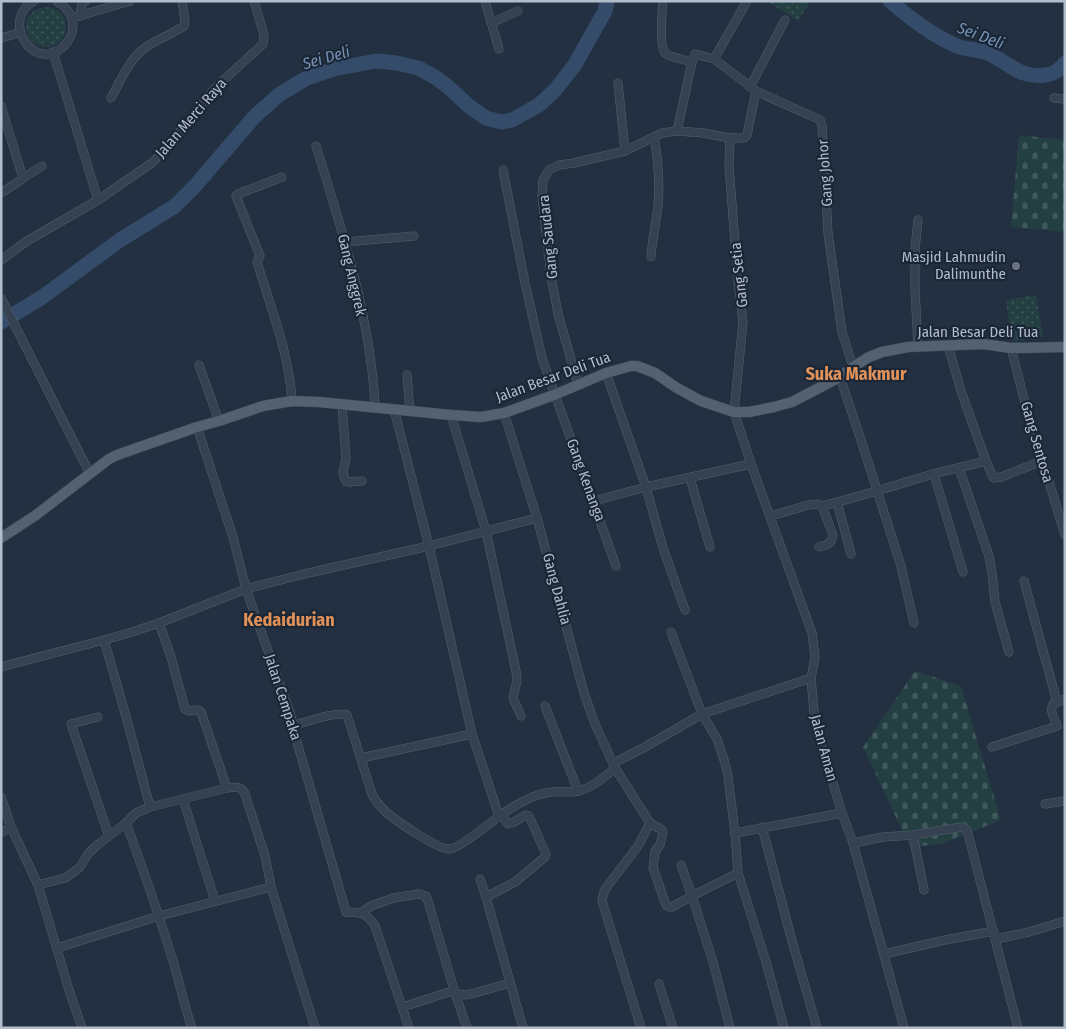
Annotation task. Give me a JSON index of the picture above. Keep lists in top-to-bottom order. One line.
{"streets":{"main road":["Jalan Besar Deli Tua"],"street":["Jalan Merci Raya","Gang Johor","Gang Saudara","Gang Anggrek","Gang Setia","Gang Sentosa","Gang Kenanga","Gang Dahlia","Jalan Cempaka","Jalan Aman"]},"crossings":[["Gang Johor","Jalan Besar Deli Tua"],["Gang Saudara","Gang Setia"],["Gang Saudara","Jalan Besar Deli Tua"],["Gang Anggrek","Jalan Besar Deli Tua"],["Gang Setia","Jalan Besar Deli Tua"],["Gang Setia","Jalan Aman"],["Jalan Besar Deli Tua","Gang Sentosa"],["Jalan Besar Deli Tua","Gang Kenanga"],["Jalan Besar Deli Tua","Gang Dahlia"],["Jalan Besar Deli Tua","Jalan Cempaka"],["Jalan Besar Deli Tua","Jalan Aman"]],"districts":["Suka Makmur","Kedaidurian"],"water":["Sei Deli"],"places":["Masjid Lahmudin Dalimunthe"]}
